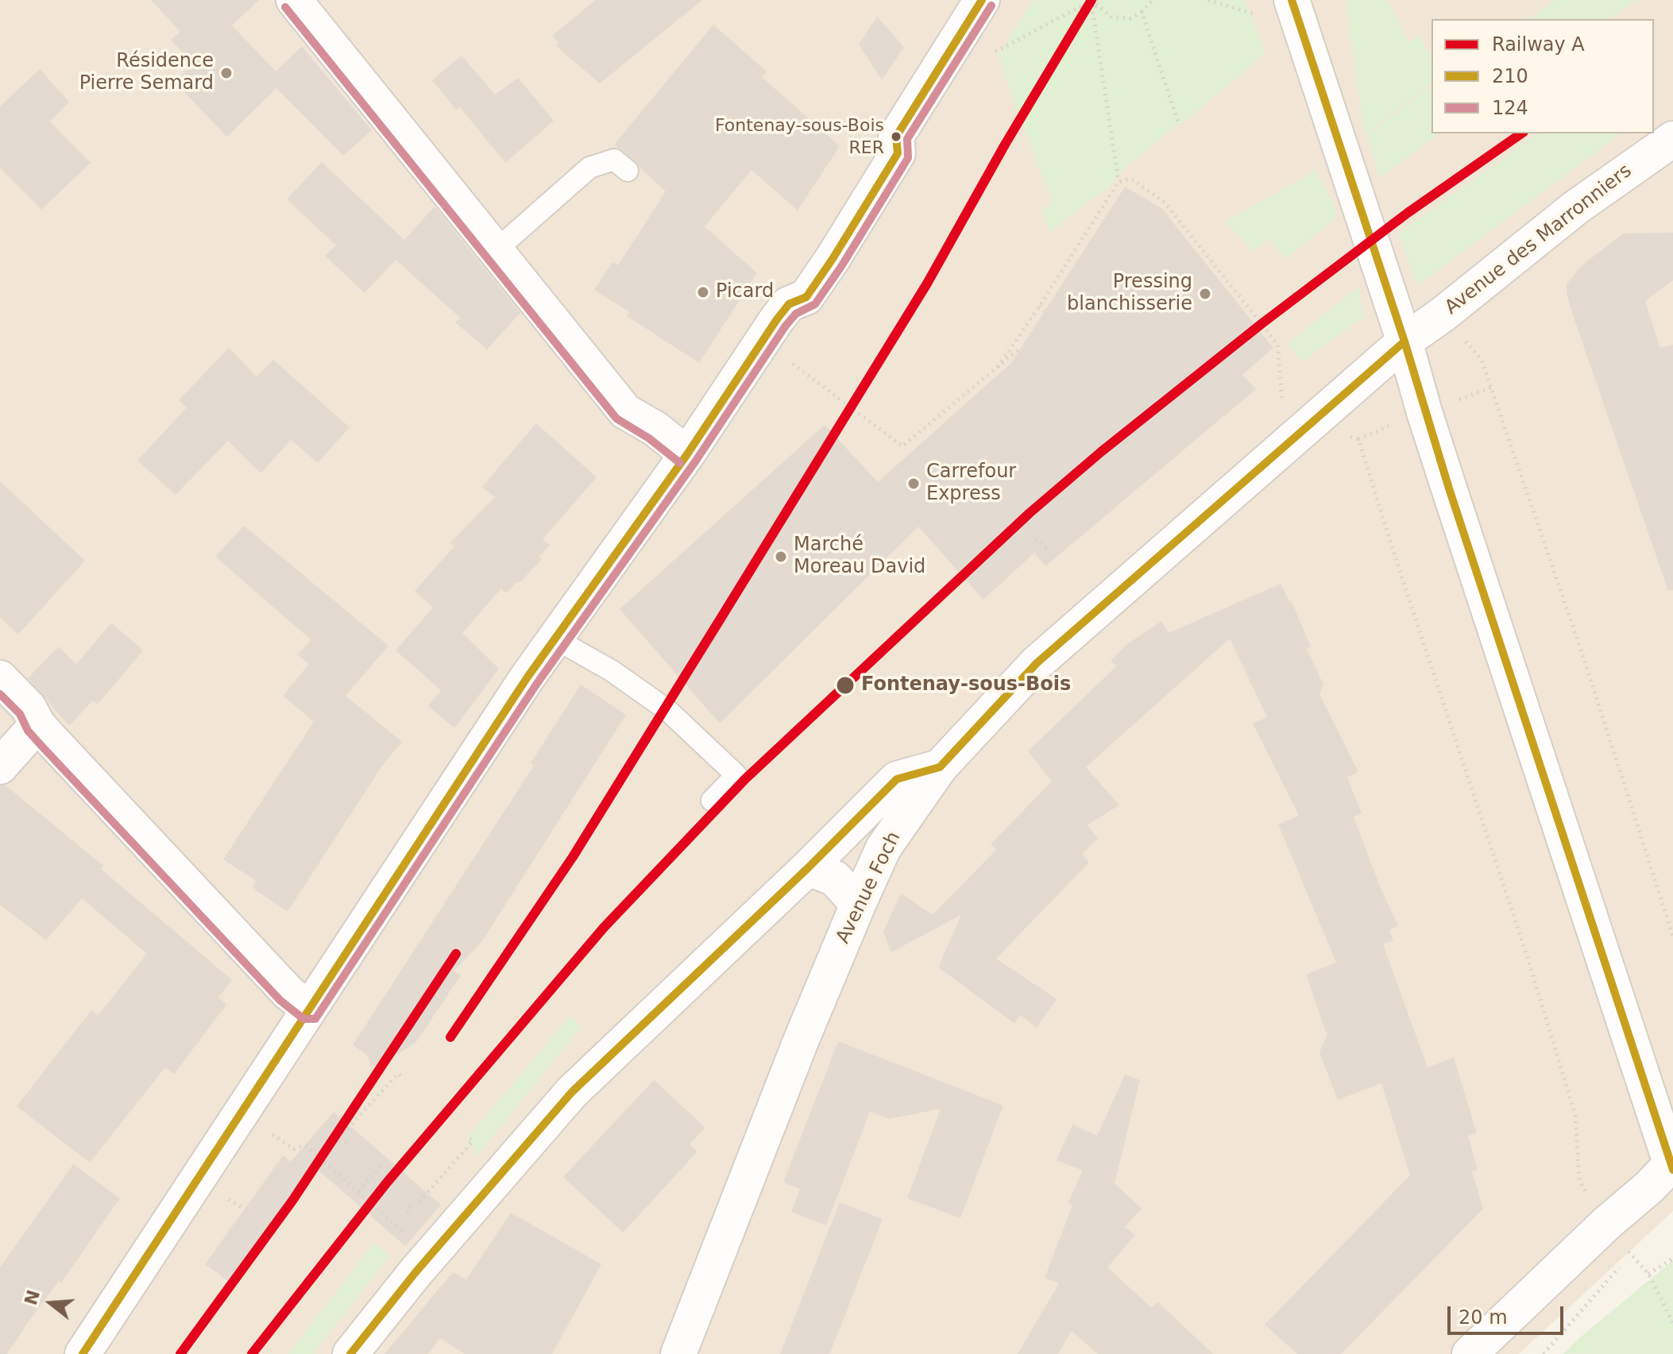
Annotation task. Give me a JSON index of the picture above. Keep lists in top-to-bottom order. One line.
{"streets":{"street":["Avenue des Marronniers","Avenue Foch"]},"crossings":[["Avenue des Marronniers","Avenue Foch"]],"places":["Résidence Pierre Semard","Fontenay-sous-Bois RER","Picard","Pressing blanchisserie","Carrefour Express","Marché Moreau David","Fontenay-sous-Bois"],"lines":["rail line A","transit line 210","transit line 124"],"legend":["Railway A","210","124"],"scale_bar":"20 m","north":"left"}
